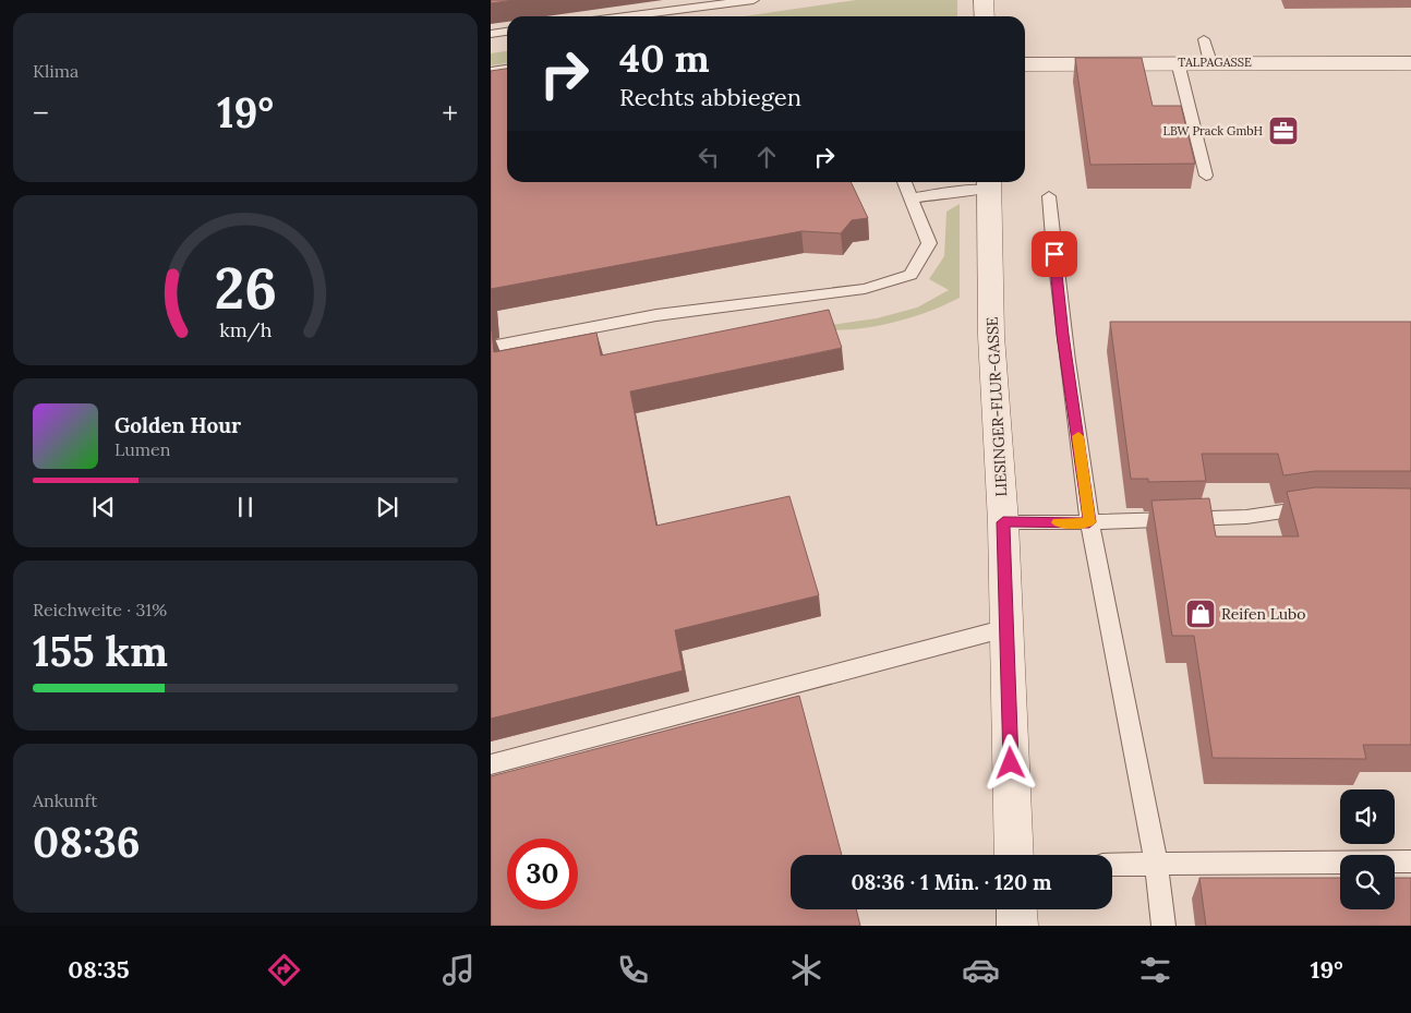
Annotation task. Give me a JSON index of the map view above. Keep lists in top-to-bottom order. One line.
{"streets":{"street":["TALPAGASSE","LIESINGER-FLUR-GASSE"]},"places":{"office":["LBW Prack GmbH"],"shop":["Reifen Lubo"]},"page":{"tile":["Klima",["Reichweite · 31%","155 km"],["Ankunft","08:36"]],"turn":["40 m","Rechts abbiegen"],"heat":["−","19°","+"],"song":["Golden Hour","Lumen"],"limit":"30","trip":"08:36 · 1 Min. · 120 m","tabs":["08:35","19°"],"gauge":["26","km/h"]}}
